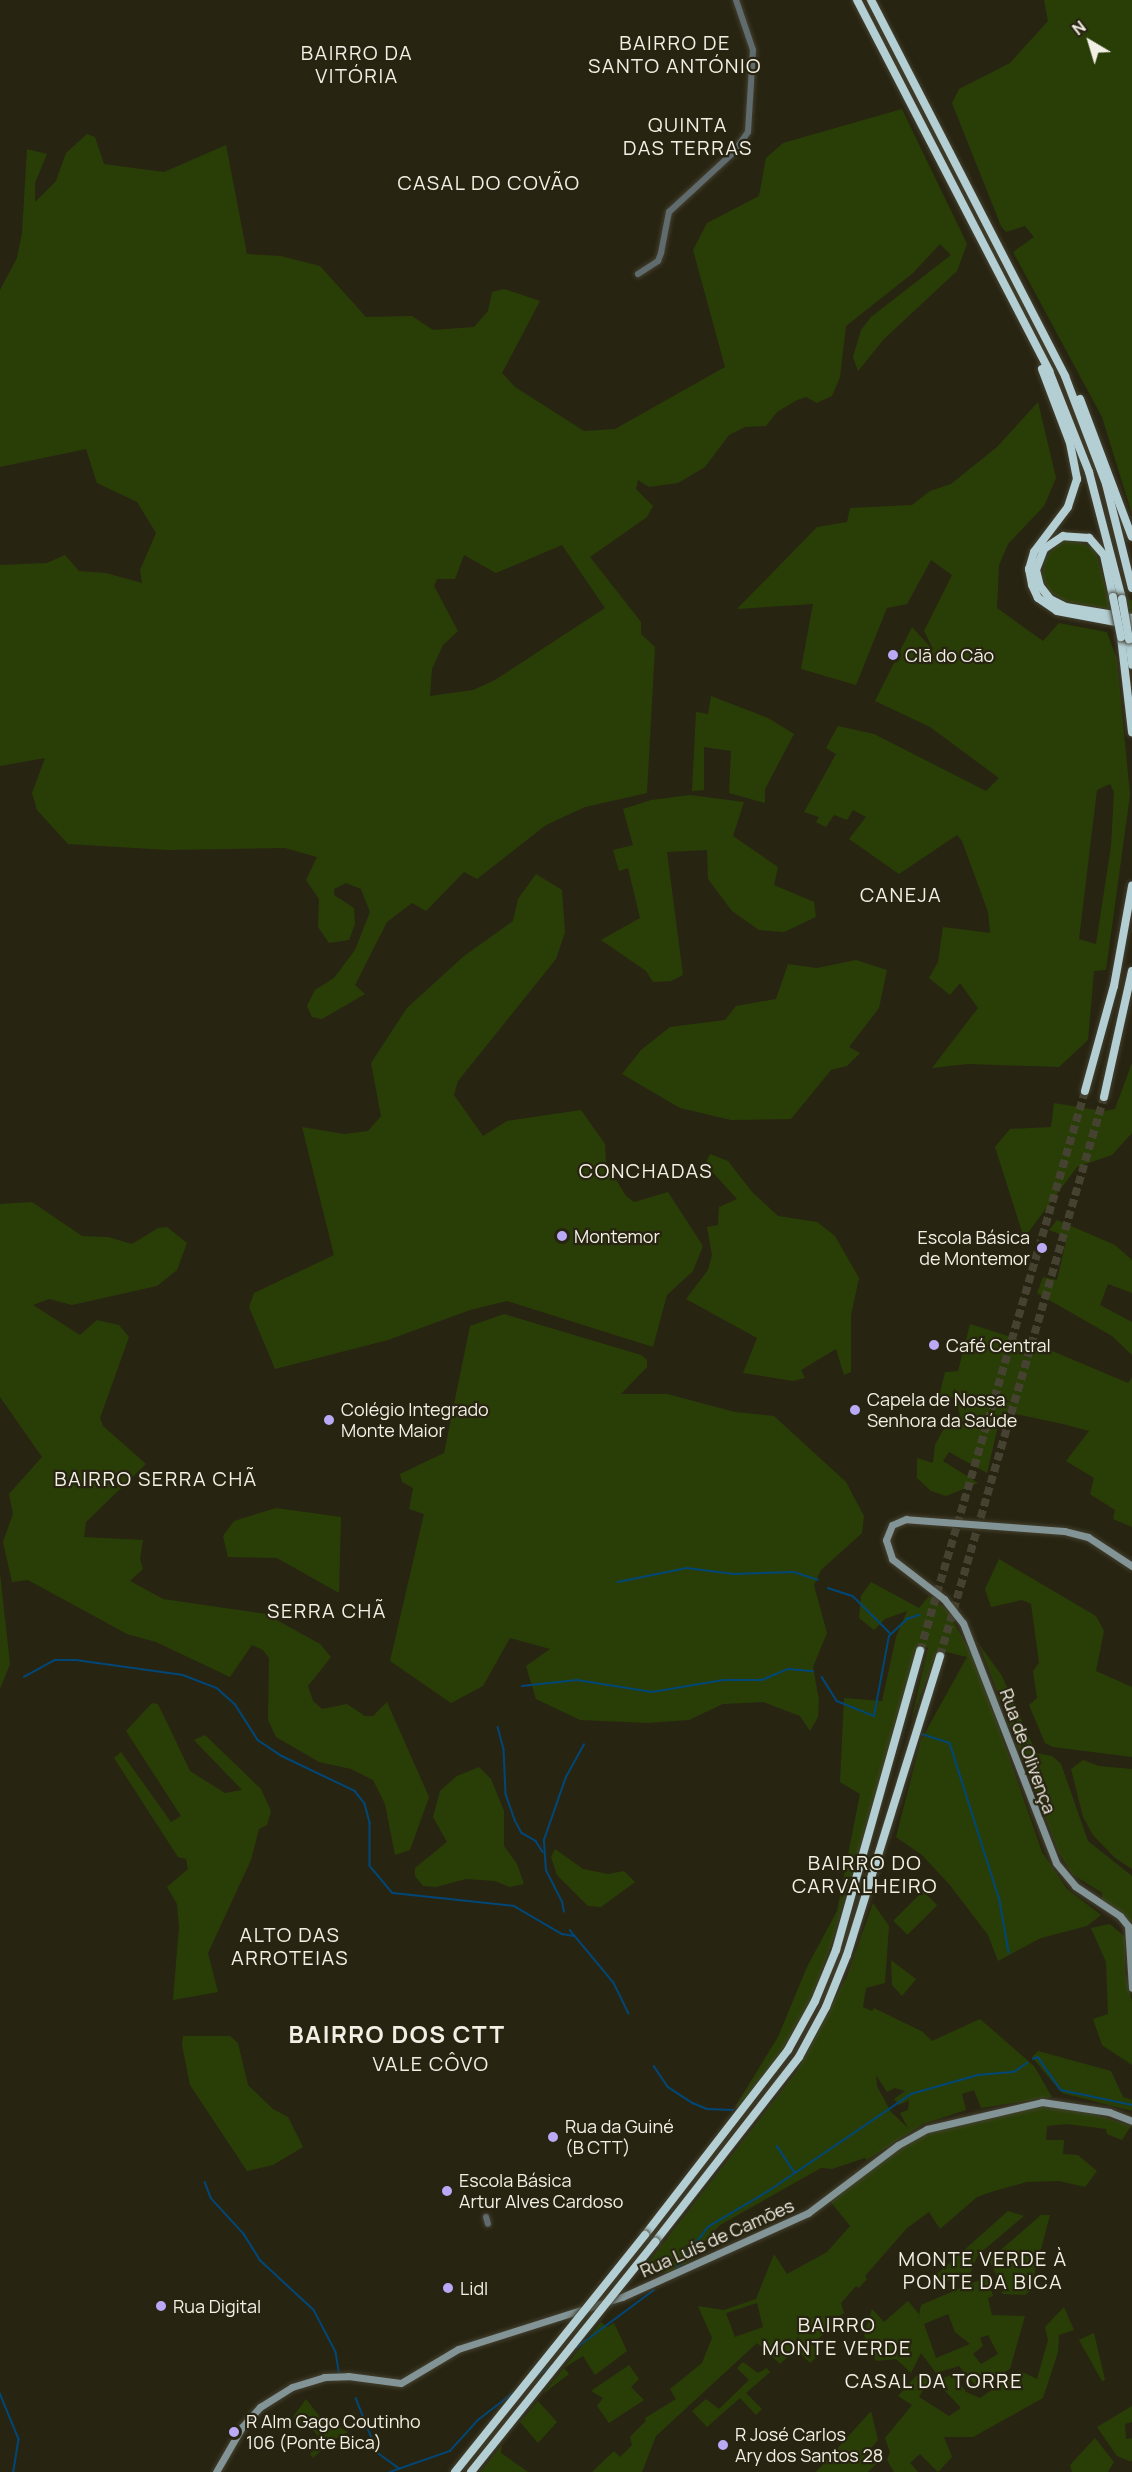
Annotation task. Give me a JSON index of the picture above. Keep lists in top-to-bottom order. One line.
{"streets":{"main road":["Rua de Olivença","Rua Luís de Camões"]},"districts":["BAIRRO DE SANTO ANTÓNIO","BAIRRO DA VITÓRIA","QUINTA DAS TERRAS","CASAL DO COVÃO","CANEJA","CONCHADAS","BAIRRO SERRA CHÃ","SERRA CHÃ","BAIRRO DO CARVALHEIRO","ALTO DAS ARROTEIAS","BAIRRO DOS CTT","VALE CÔVO","MONTE VERDE À PONTE DA BICA","BAIRRO MONTE VERDE","CASAL DA TORRE"],"places":["Clã do Cão","Montemor","Escola Básica de Montemor","Café Central","Capela de Nossa Senhora da Saúde","Colégio Integrado Monte Maior","Rua da Guiné (B CTT)","Escola Básica Artur Alves Cardoso","Lidl","Rua Digital","R Alm Gago Coutinho 106 (Ponte Bica)","R José Carlos Ary dos Santos 28"],"north":"top left"}
